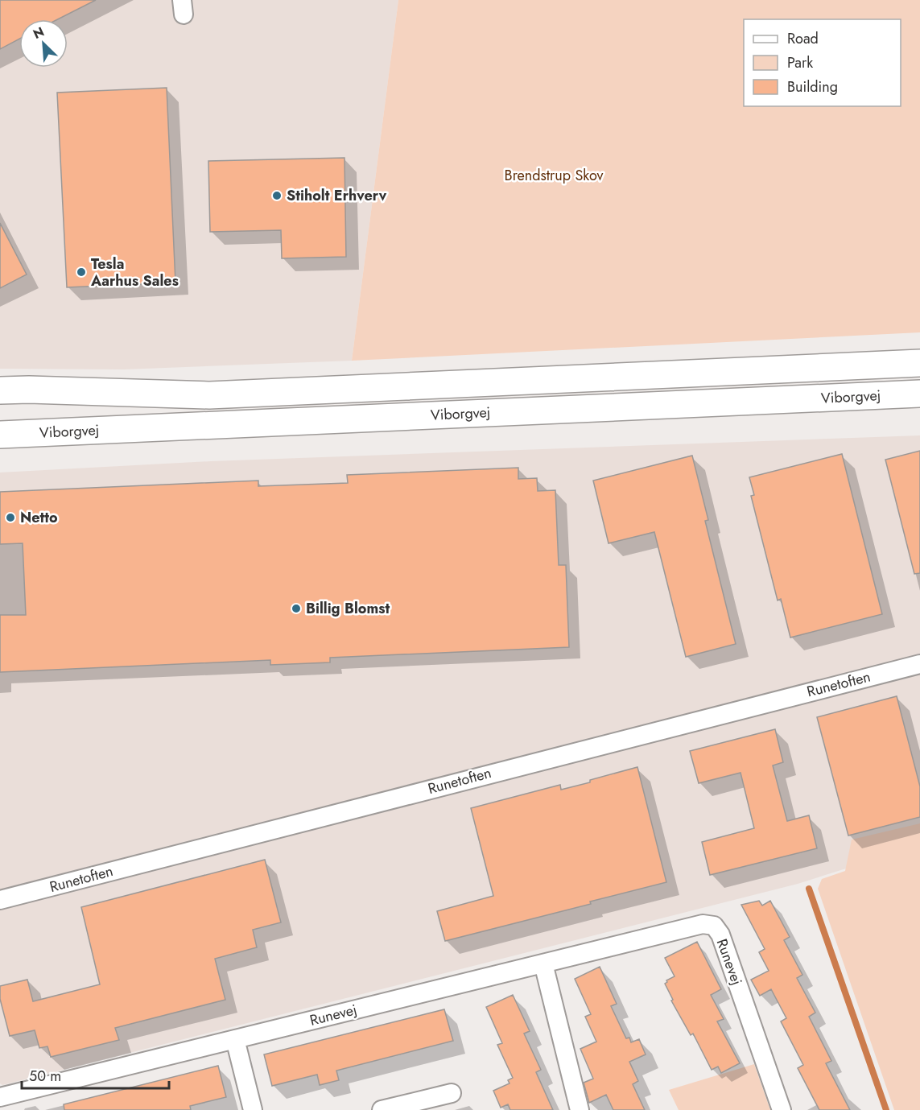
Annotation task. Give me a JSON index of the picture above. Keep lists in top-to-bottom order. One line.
{"streets":{"main road":["Viborgvej"],"street":["Runetoften","Runevej"]},"parks":["Brendstrup Skov"],"places":["Stiholt Erhverv","Tesla Aarhus Sales","Netto","Billig Blomst"],"legend":["Road","Park","Building"],"scale_bar":"50 m","north":"top left"}
